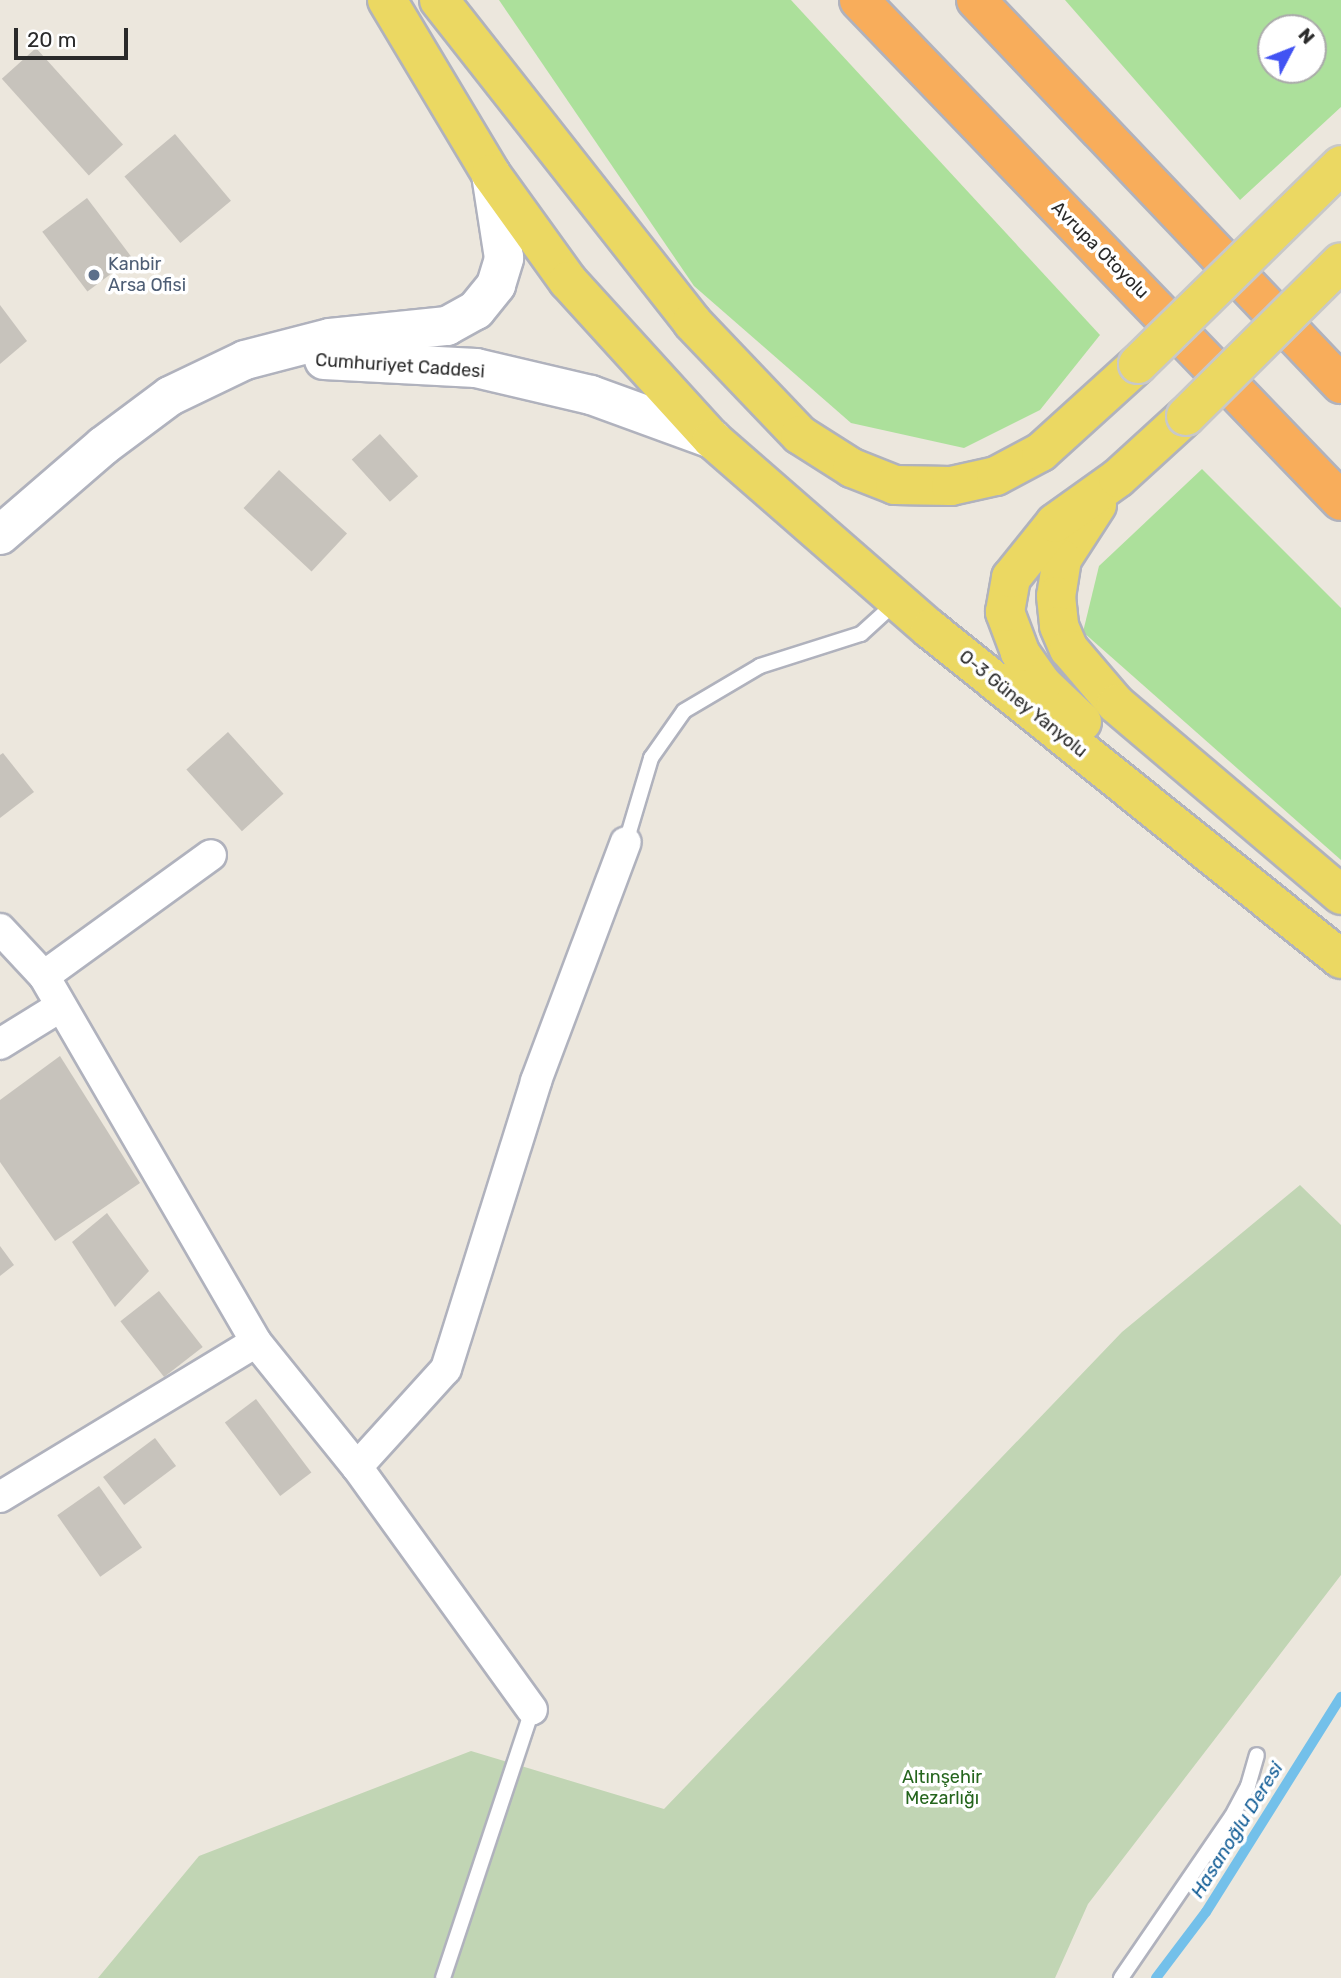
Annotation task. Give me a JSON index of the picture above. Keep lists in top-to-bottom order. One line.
{"streets":{"highway":["Avrupa Otoyolu"],"main road":["Cumhuriyet Caddesi","O-3 Güney Yanyolu"]},"crossings":[["Cumhuriyet Caddesi","O-3 Güney Yanyolu"]],"water":["Hasanoğlu Deresi"],"parks":["Altınşehir Mezarlığı"],"places":["Kanbir Arsa Ofisi"],"scale_bar":"20 m","north":"top right"}
